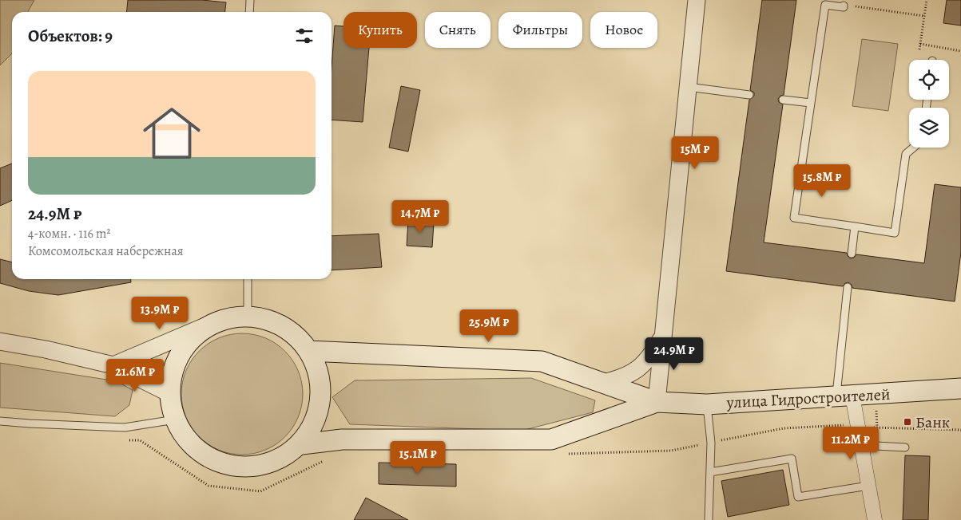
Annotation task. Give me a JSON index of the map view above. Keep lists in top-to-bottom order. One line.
{"streets":{"main road":["улица Гидростроителей"]},"places":{"transit":["Банк"]},"page":{"chip":["Купить","Снять","Фильтры","Новое"],"heading":"Объектов: 9","list":[{"name":"24.9M ₽","note":"4-комн. · 116 m² · Комсомольская набережная"}],"price":["15M ₽","15.8M ₽","14.7M ₽","13.9M ₽","25.9M ₽","24.9M ₽","21.6M ₽","11.2M ₽","15.1M ₽"]}}
